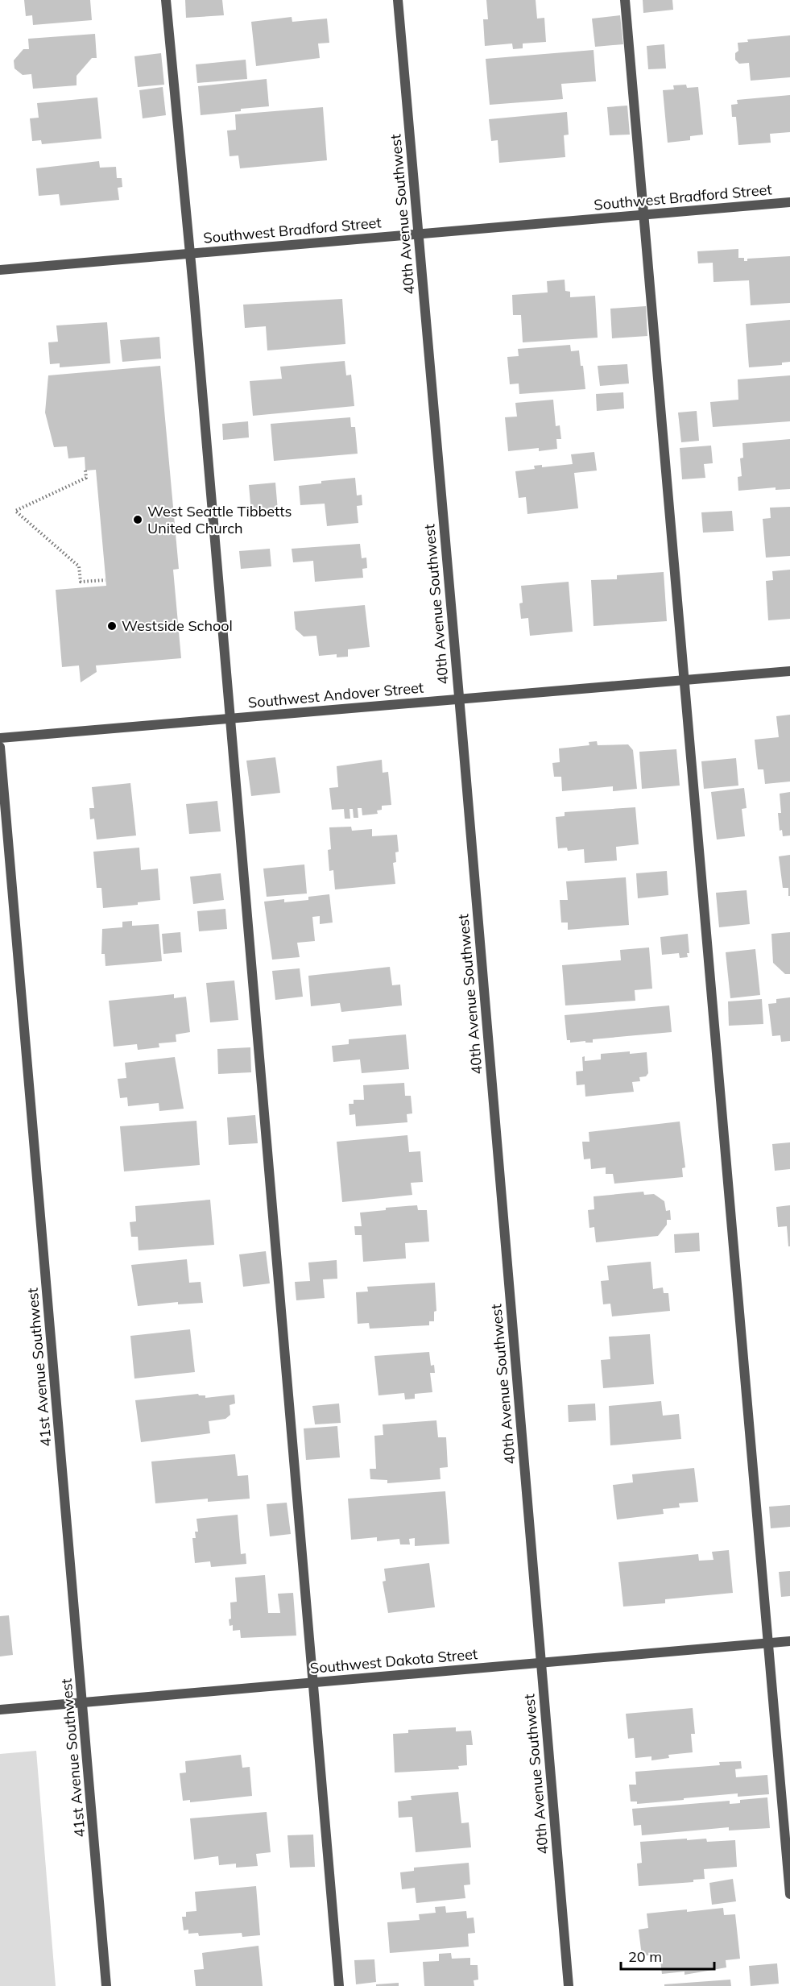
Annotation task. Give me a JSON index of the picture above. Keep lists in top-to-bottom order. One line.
{"streets":{"street":["Southwest Bradford Street","40th Avenue Southwest","Southwest Andover Street","41st Avenue Southwest","Southwest Dakota Street"]},"crossings":[["Southwest Bradford Street","40th Avenue Southwest"],["40th Avenue Southwest","Southwest Andover Street"],["40th Avenue Southwest","Southwest Dakota Street"],["41st Avenue Southwest","Southwest Dakota Street"]],"places":["West Seattle Tibbetts United Church","Westside School"],"scale_bar":"20 m"}
